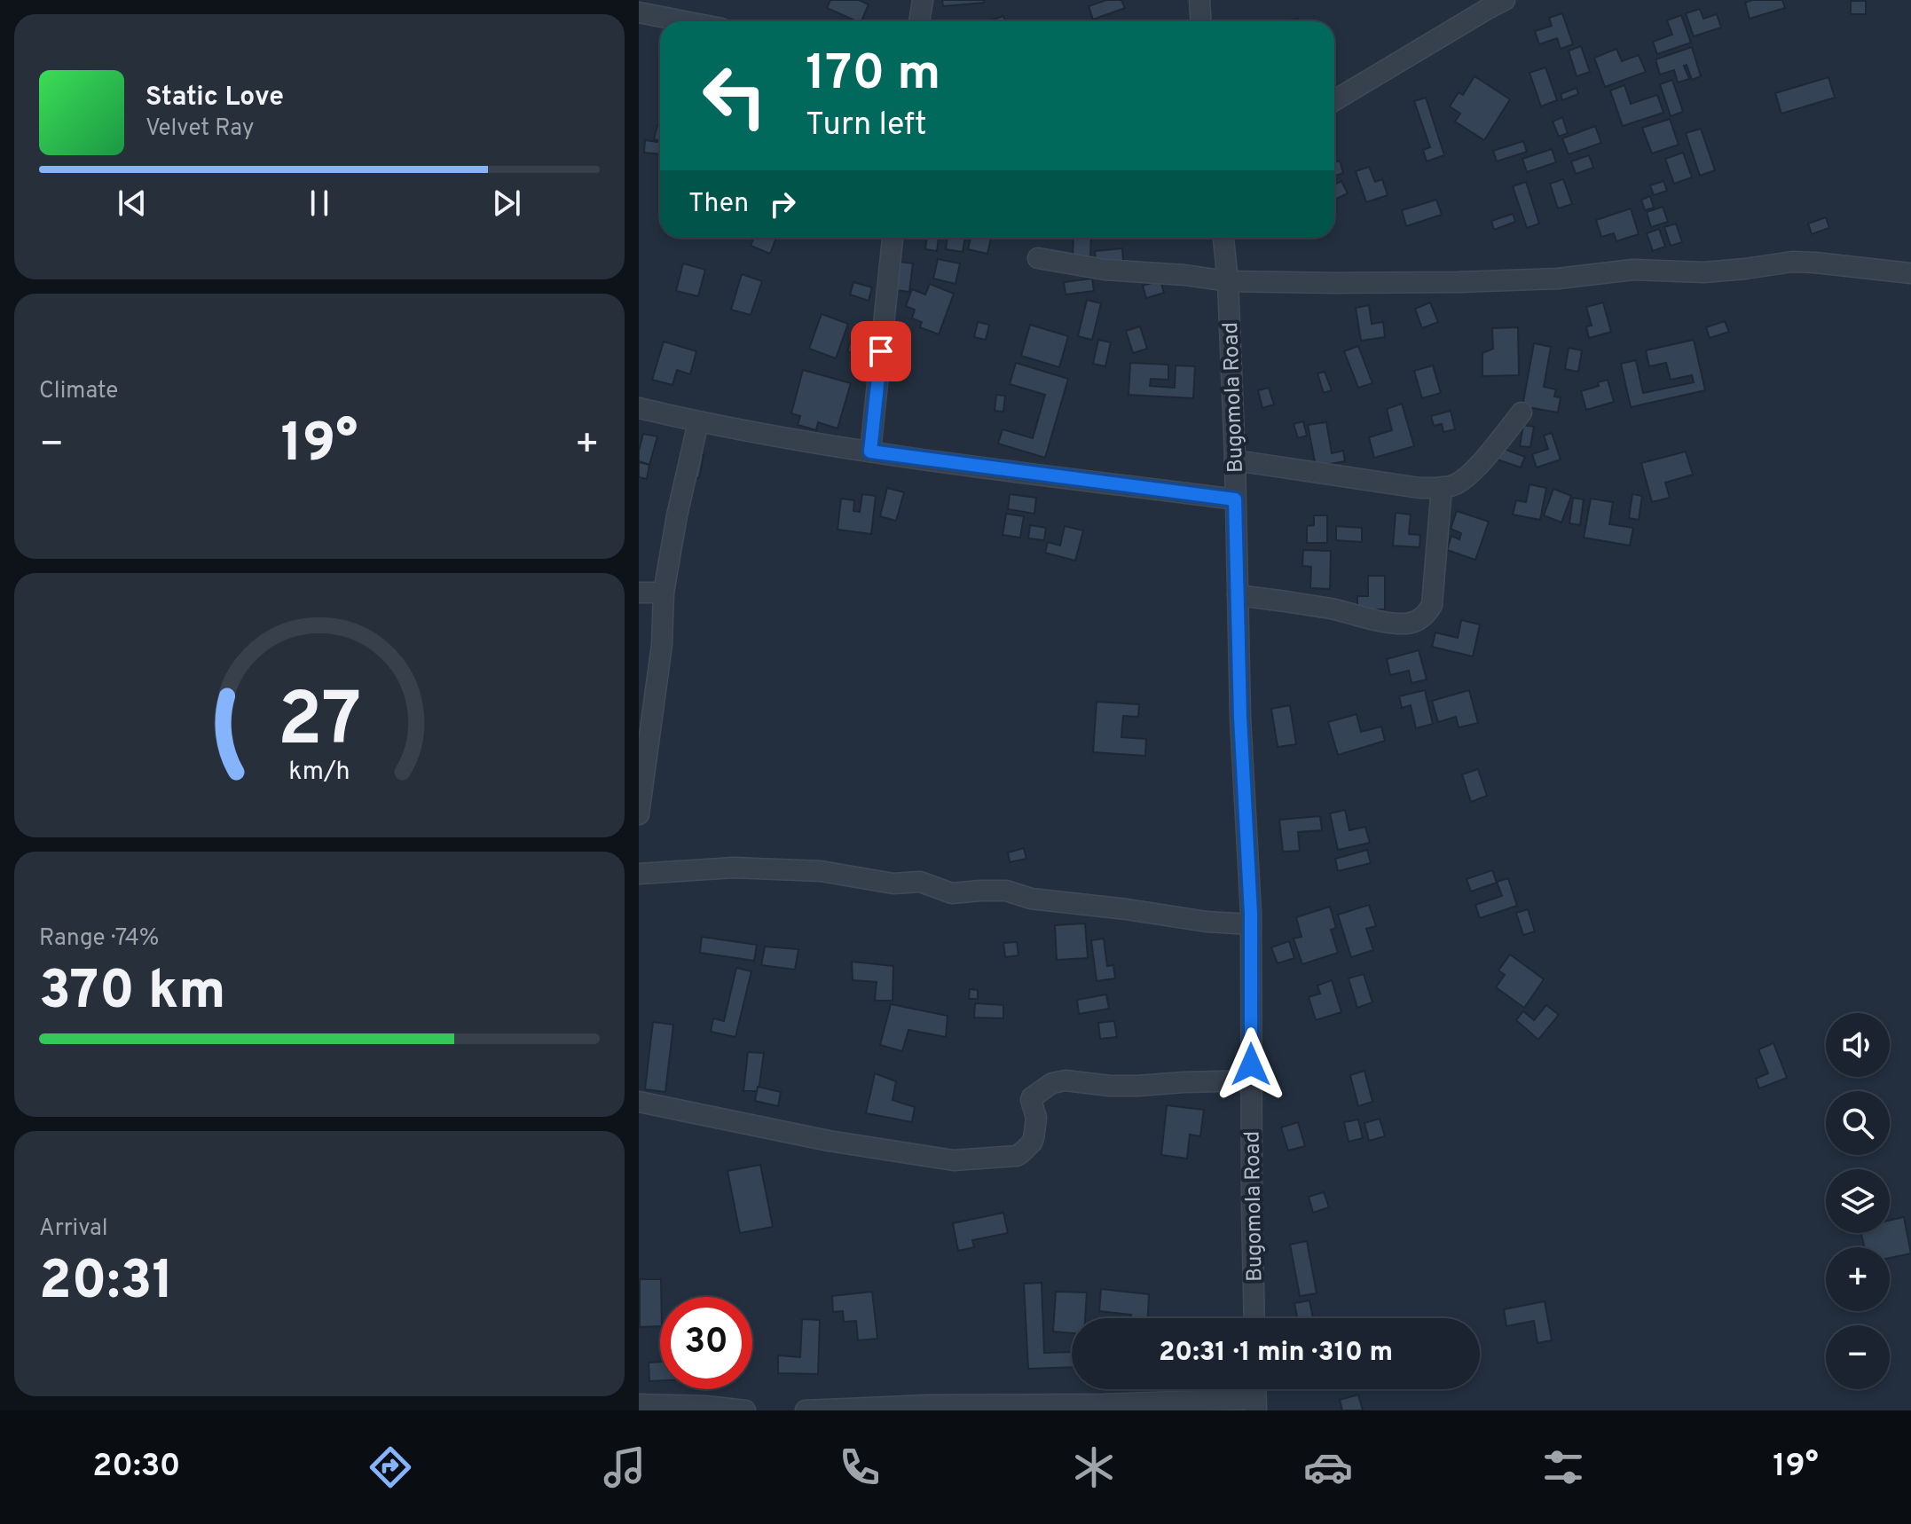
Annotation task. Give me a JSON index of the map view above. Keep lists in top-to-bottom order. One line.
{"streets":{"street":["Bugomola Road"]},"page":{"turn":["170 m","Turn left"],"song":["Static Love","Velvet Ray"],"then":"Then","tile":["Climate",["Range · 74%","370 km"],["Arrival","20:31"]],"heat":["−","19°","+"],"map_buttons":["+","−"],"limit":"30","trip":"20:31 · 1 min · 310 m","tabs":["20:30","19°"],"gauge":["27","km/h"]}}
